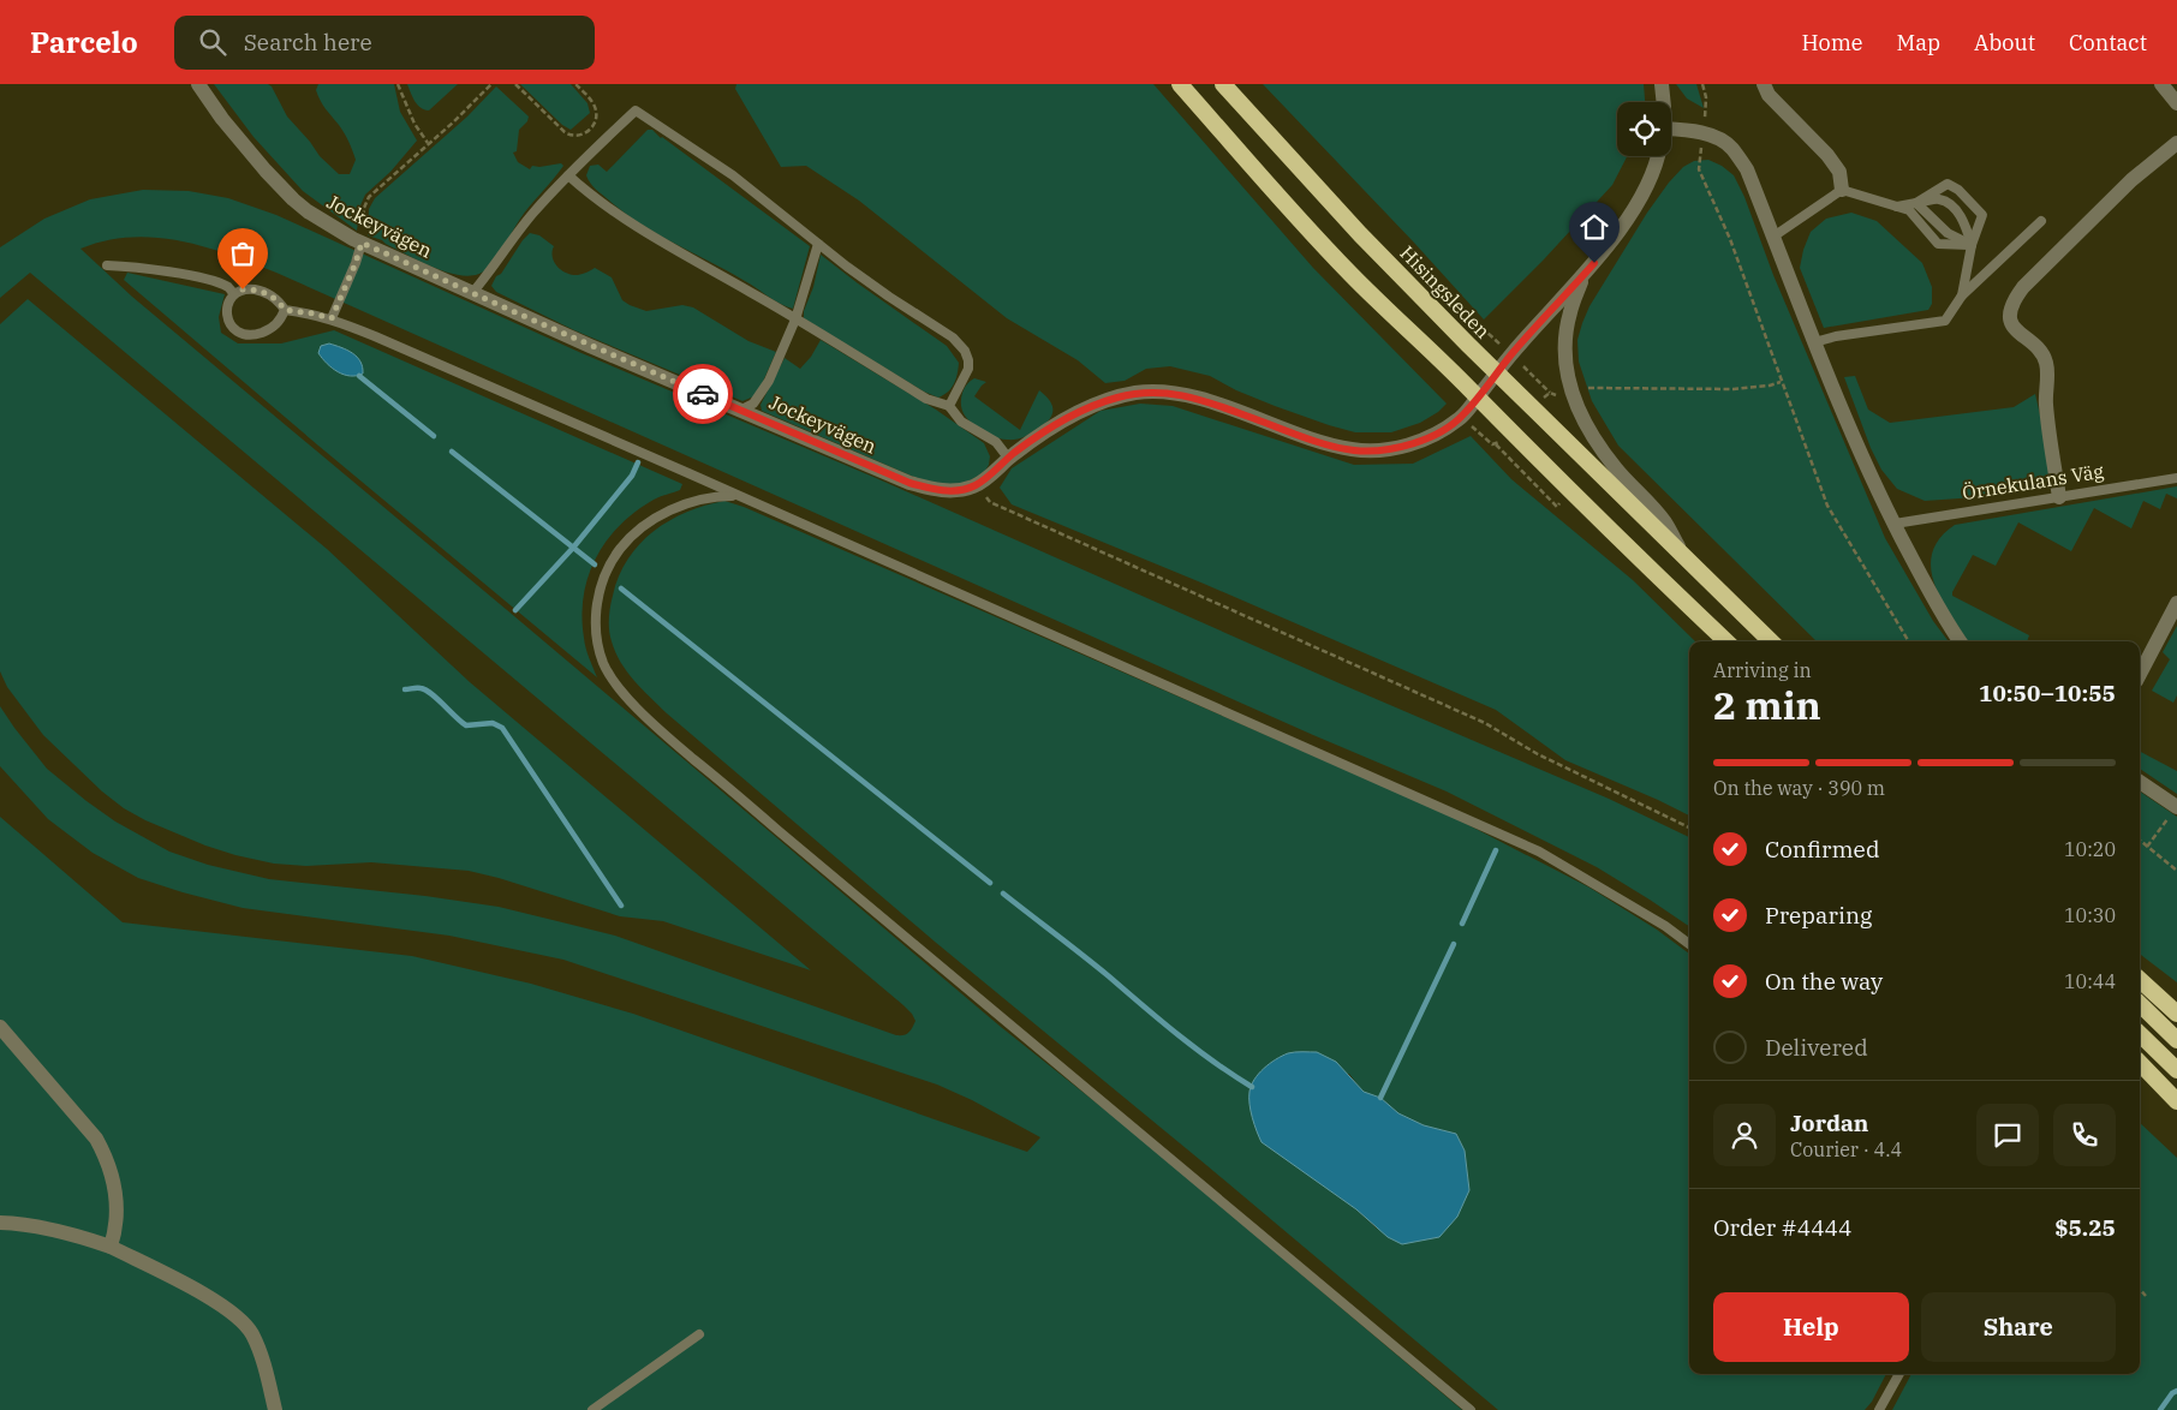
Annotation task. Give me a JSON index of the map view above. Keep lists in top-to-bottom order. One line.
{"streets":{"highway":["Hisingsleden"],"street":["Jockeyvägen"],"lane":["Örnekulans Väg"]},"crossings":[["Jockeyvägen","Hisingsleden"]],"page":{"header":"Parcelo","search":"Search here","nav":["Home","Map","About","Contact"],"heading":["2 min","Arriving in","10:50–10:55"],"panel":["Jordan","Courier · 4.4","Order #4444","$5.25"],"bar":"On the way · 390 m","list":[["Confirmed","10:20"],["Preparing","10:30"],["On the way","10:44"],"Delivered"],"buttons":["Help","Share"]}}
